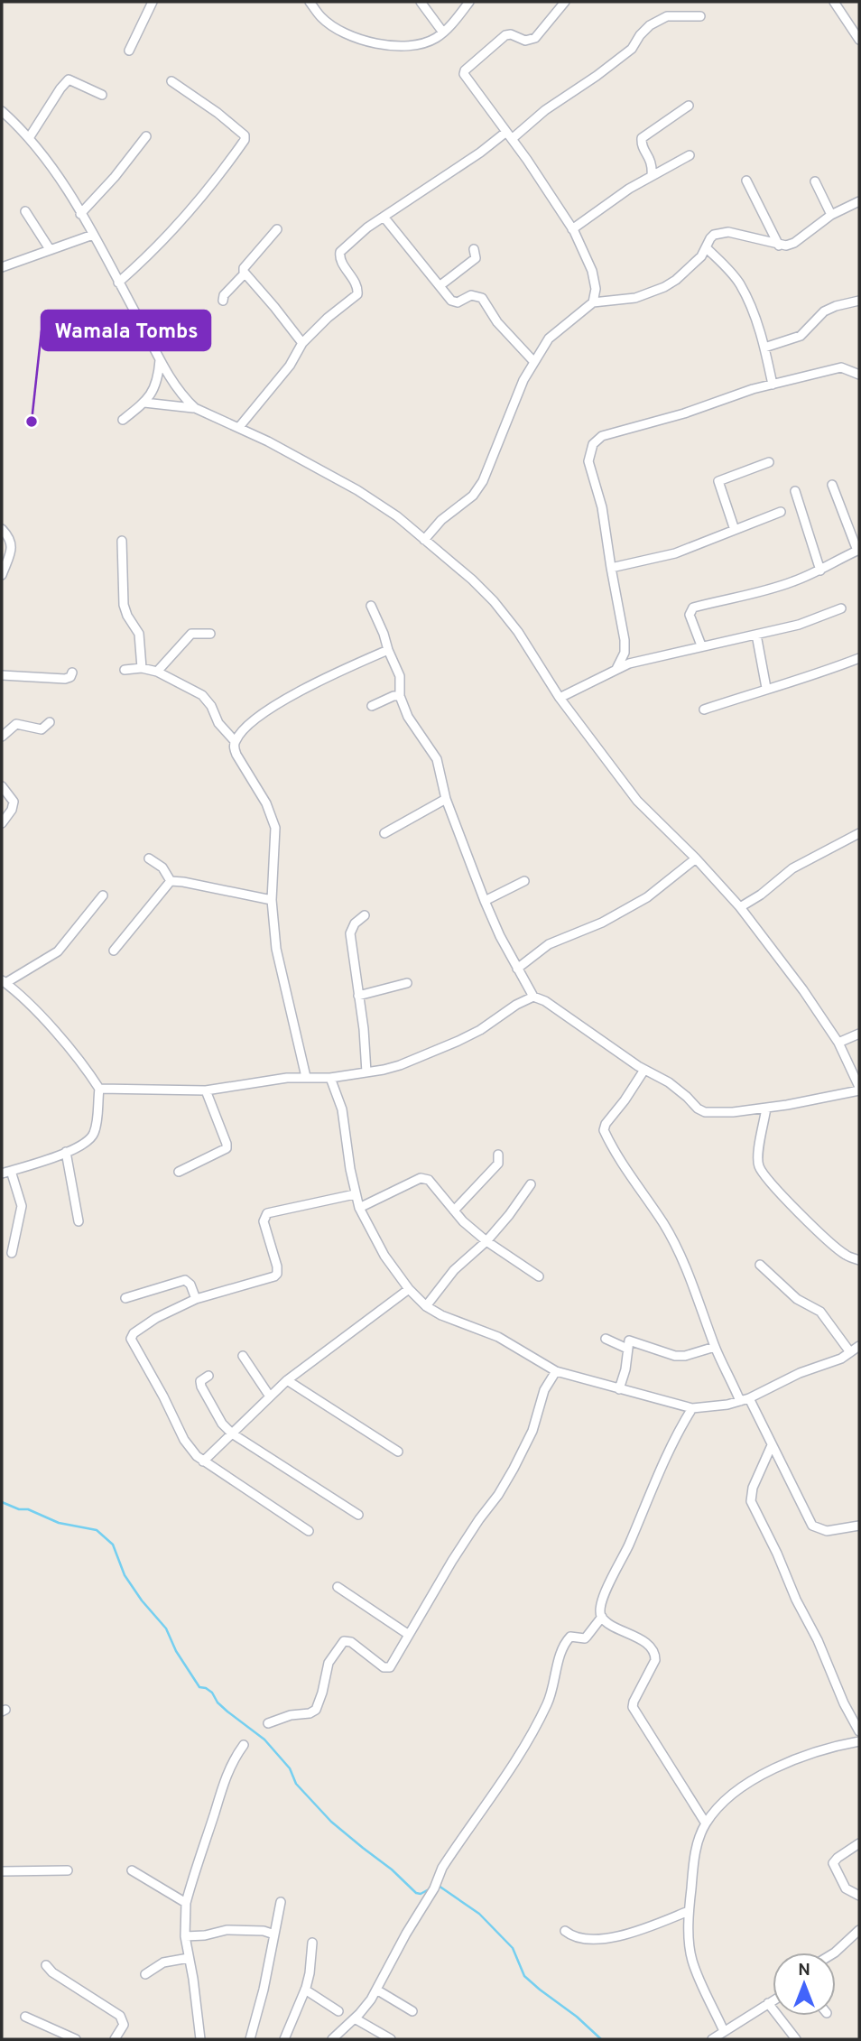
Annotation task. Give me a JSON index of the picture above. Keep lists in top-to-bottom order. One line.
{"places":["Wamala Tombs"],"north":"top"}
